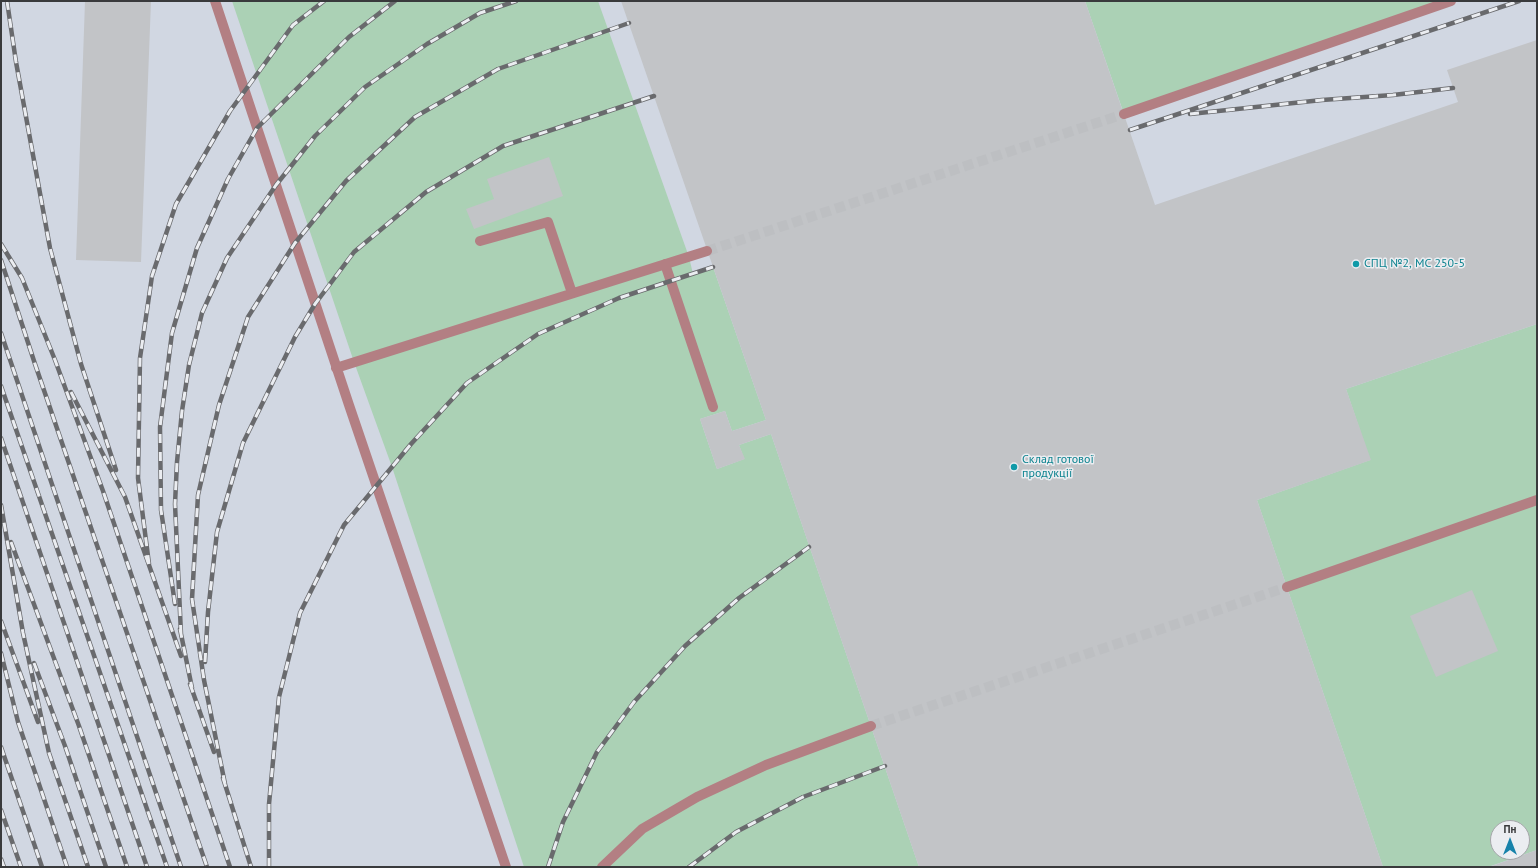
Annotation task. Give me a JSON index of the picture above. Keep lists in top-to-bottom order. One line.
{"places":["СПЦ №2, МС 250-5","Склад готової продукції"],"north":"top"}
